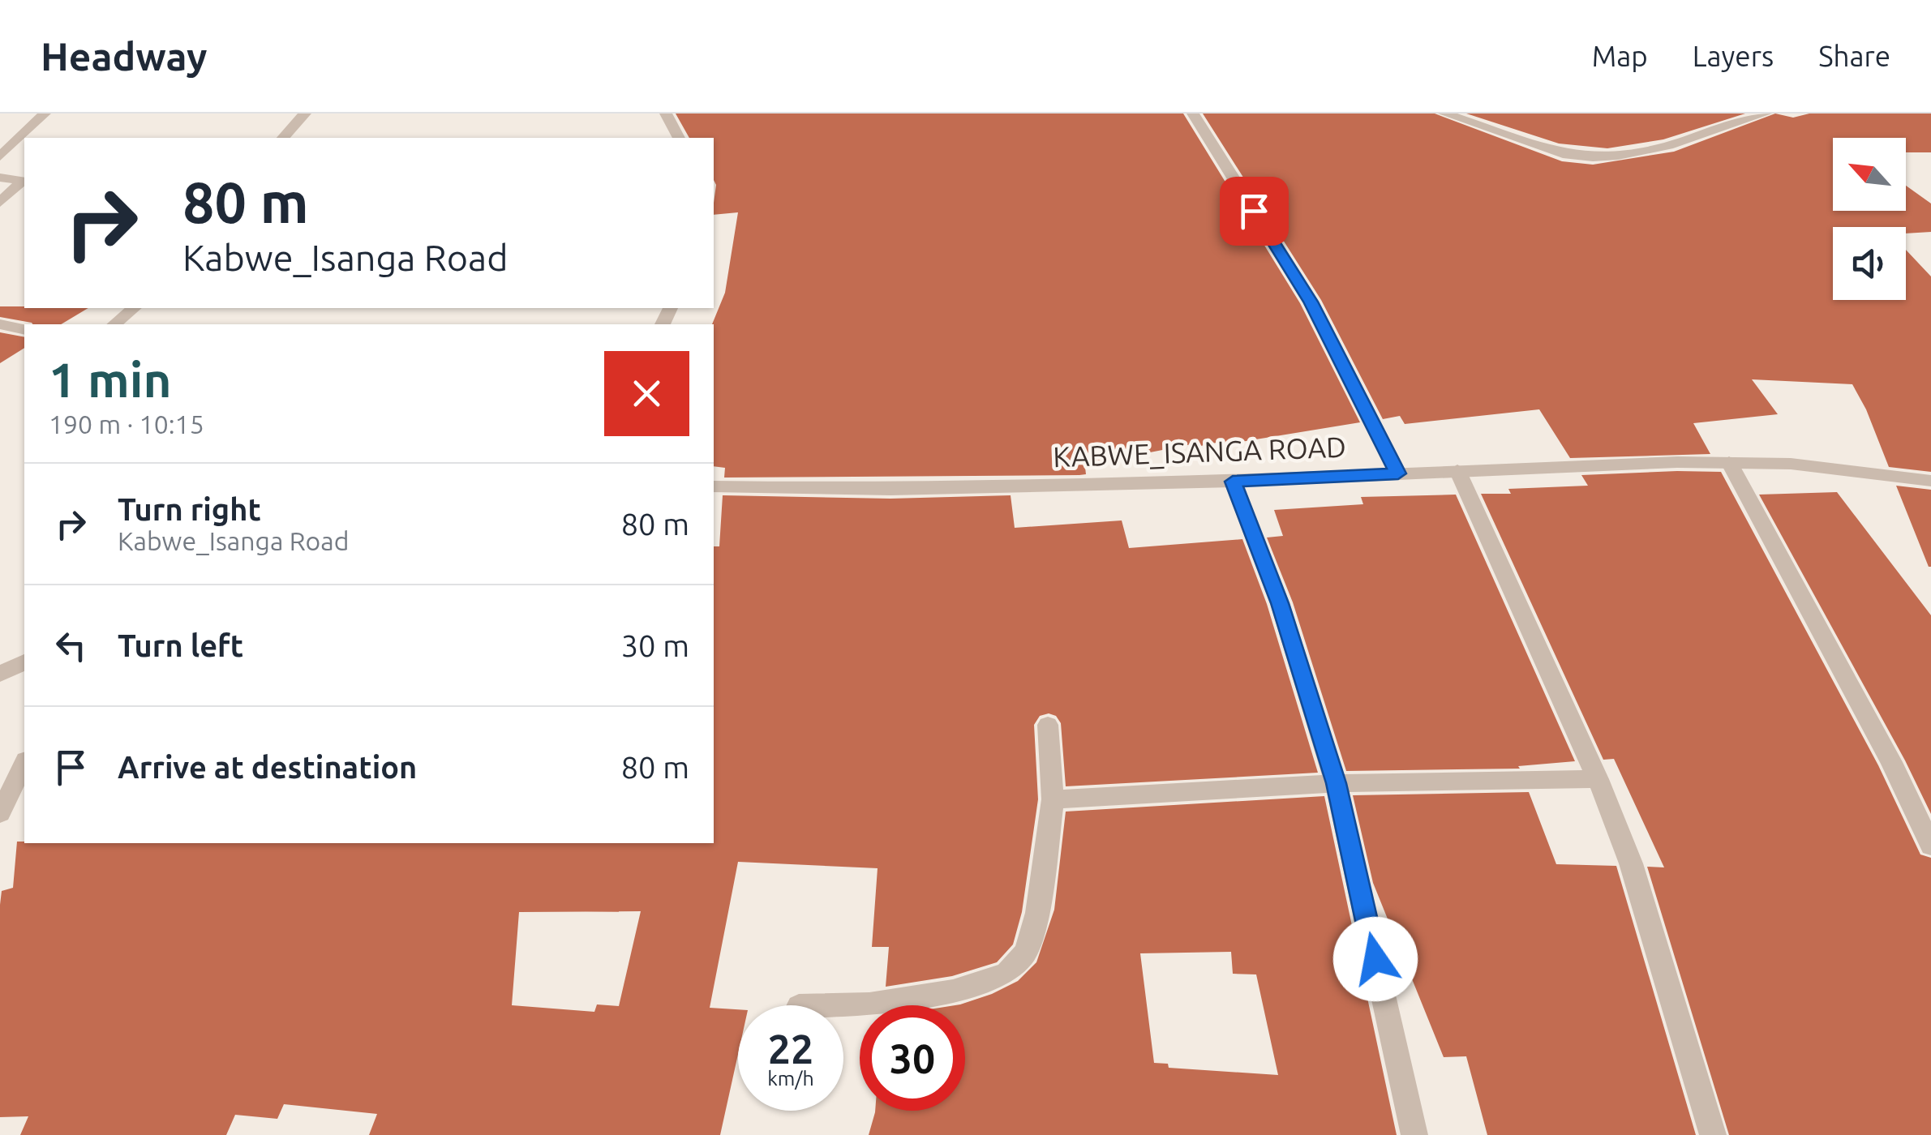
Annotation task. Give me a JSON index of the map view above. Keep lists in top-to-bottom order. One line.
{"streets":{"street":["KABWE_ISANGA ROAD"]},"north":"top left","page":{"header":"Headway","nav":["Map","Layers","Share"],"turn":["80 m","Kabwe_Isanga Road"],"heading":["1 min","190 m · 10:15"],"list":[{"name":"Turn right","note":"Kabwe_Isanga Road","value":"80 m"},{"name":"Turn left","value":"30 m"},{"name":"Arrive at destination","value":"80 m"}],"speed":"22 km/h","limit":"30"}}
